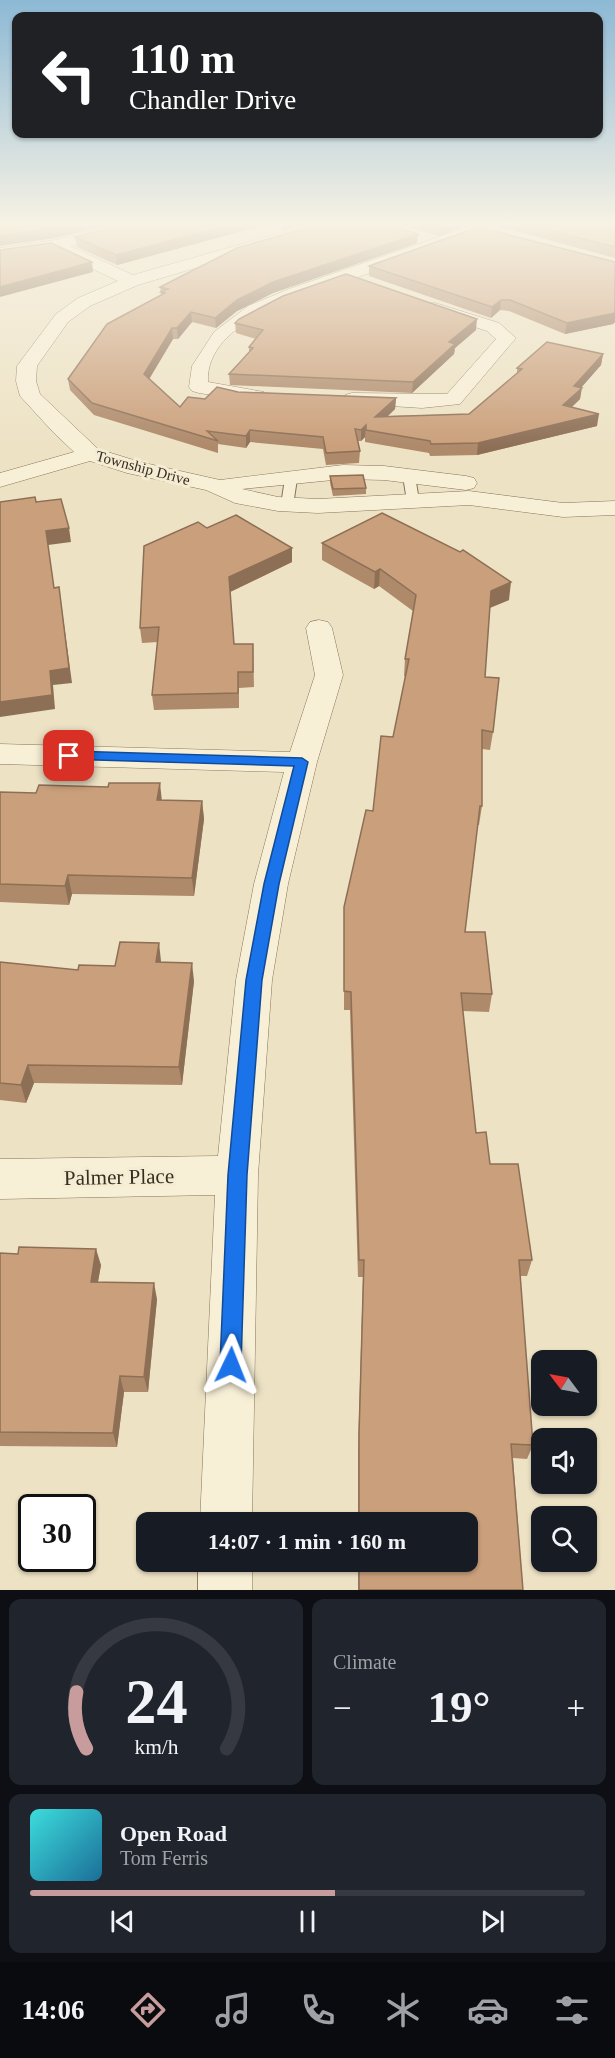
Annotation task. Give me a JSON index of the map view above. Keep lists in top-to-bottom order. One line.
{"streets":{"street":["Township Drive","Palmer Place"]},"north":"top left","page":{"turn":["110 m","Chandler Drive"],"limit":"30","trip":"14:07 · 1 min · 160 m","tile":"Climate","heat":["−","19°","+"],"song":["Open Road","Tom Ferris"],"tabs":"14:06","gauge":["24","km/h"]}}
